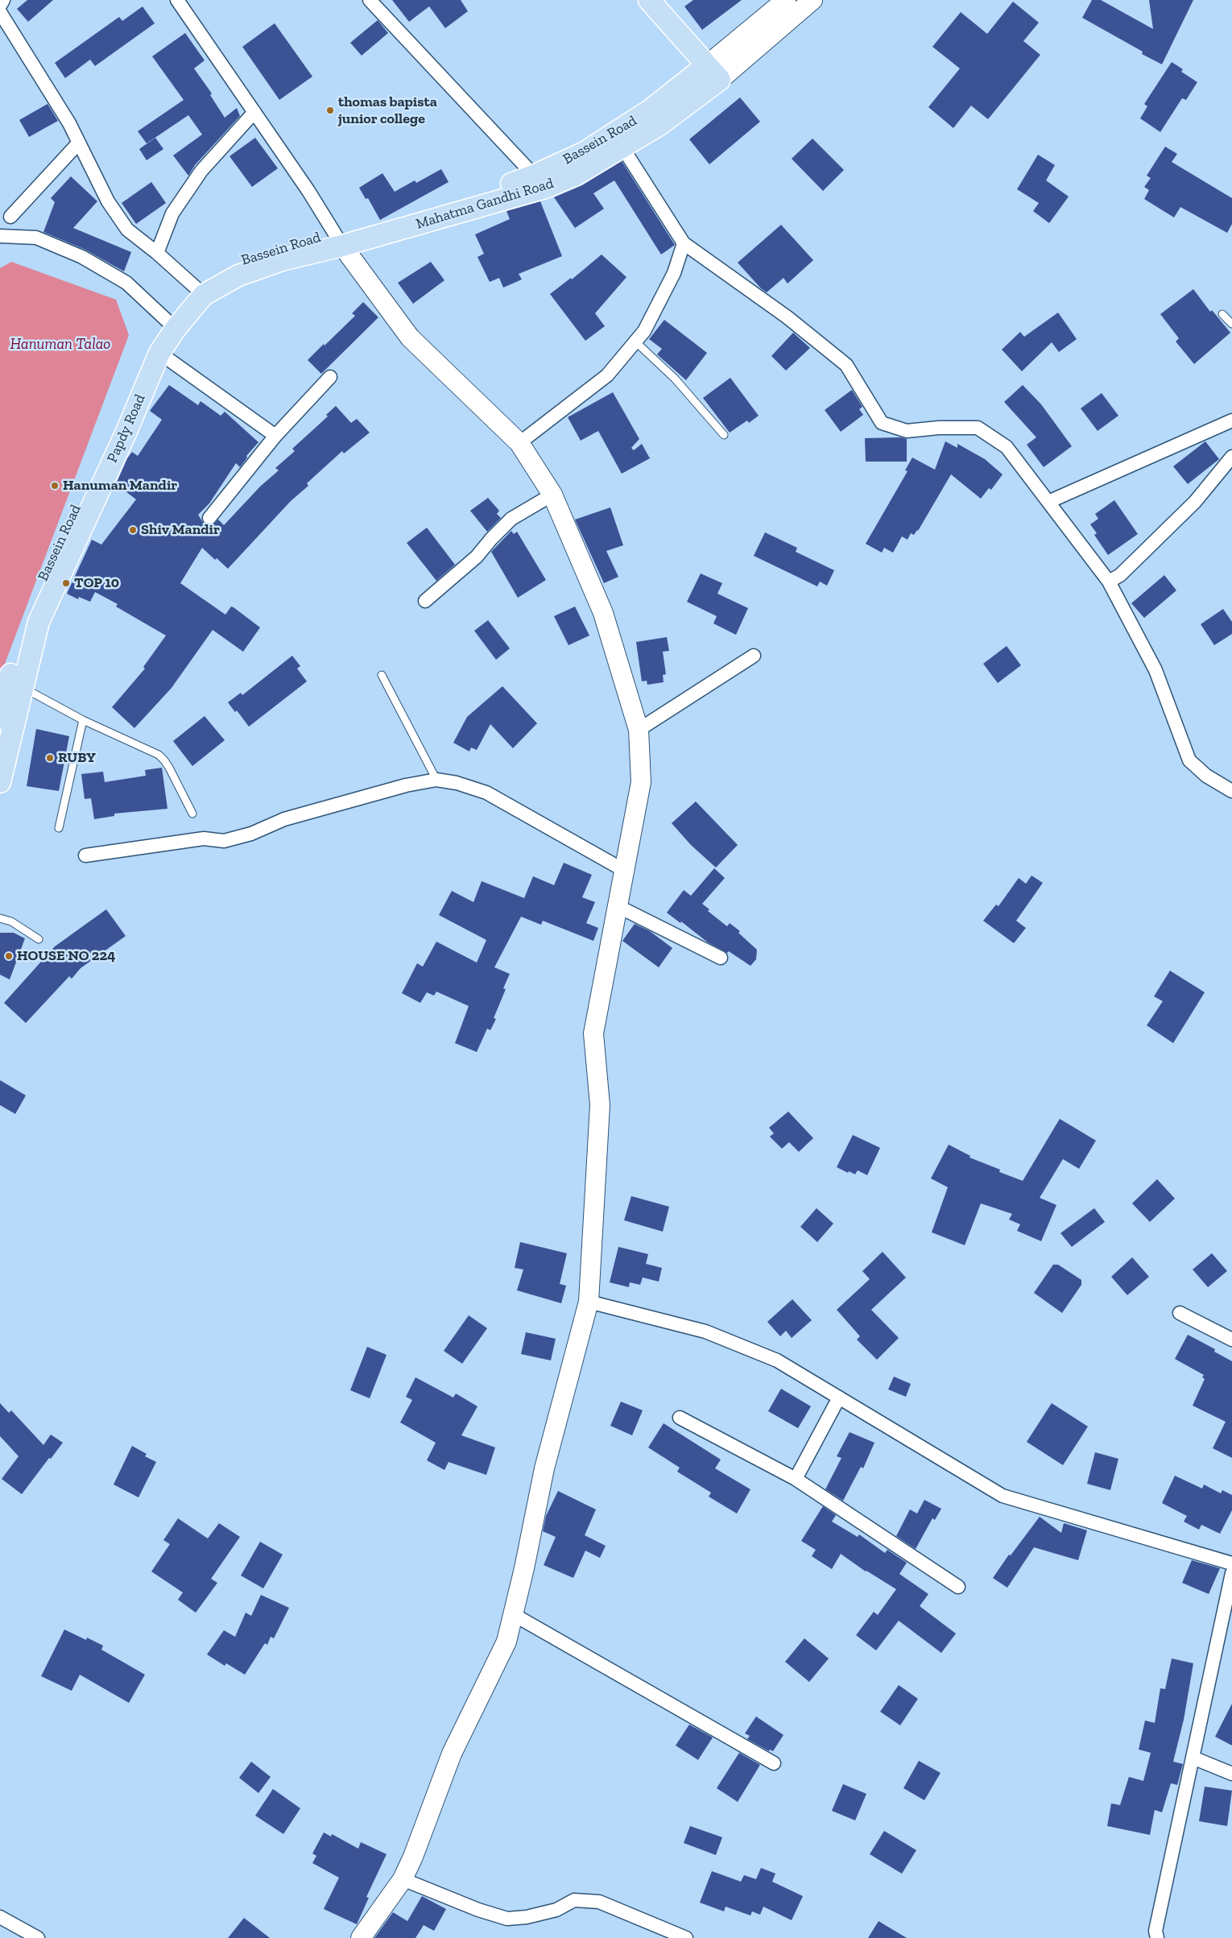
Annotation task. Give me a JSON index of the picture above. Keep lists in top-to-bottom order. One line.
{"streets":{"main road":["Bassein Road","Mahatma Gandhi Road","Papdy Road"]},"crossings":[["Bassein Road","Mahatma Gandhi Road"],["Bassein Road","Papdy Road"],["Mahatma Gandhi Road","Papdy Road"]],"water":["Hanuman Talao"],"places":["thomas bapista junior college","Hanuman Mandir","Shiv Mandir","TOP 10","RUBY","HOUSE NO 224"]}
